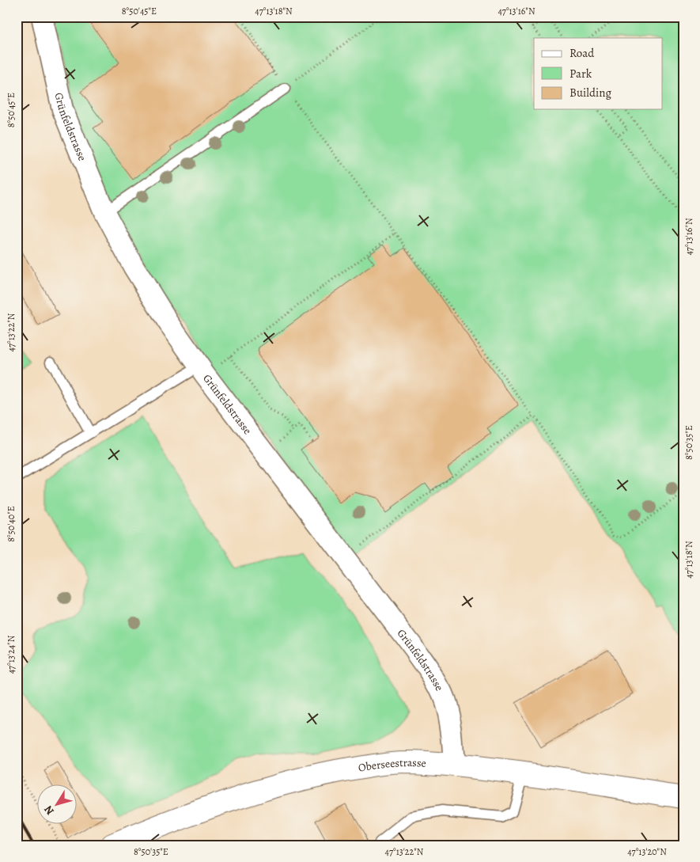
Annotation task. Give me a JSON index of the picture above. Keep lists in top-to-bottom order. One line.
{"streets":{"street":["Grünfeldstrasse","Oberseestrasse"]},"crossings":[["Grünfeldstrasse","Oberseestrasse"]],"legend":["Road","Park","Building"],"north":"bottom left","coordinates":["8°50'45\"E","47°13'18\"N","47°13'16\"N","47°13'22\"N","8°50'35\"E","8°50'40\"E","47°13'24\"N","47°13'20\"N"]}
